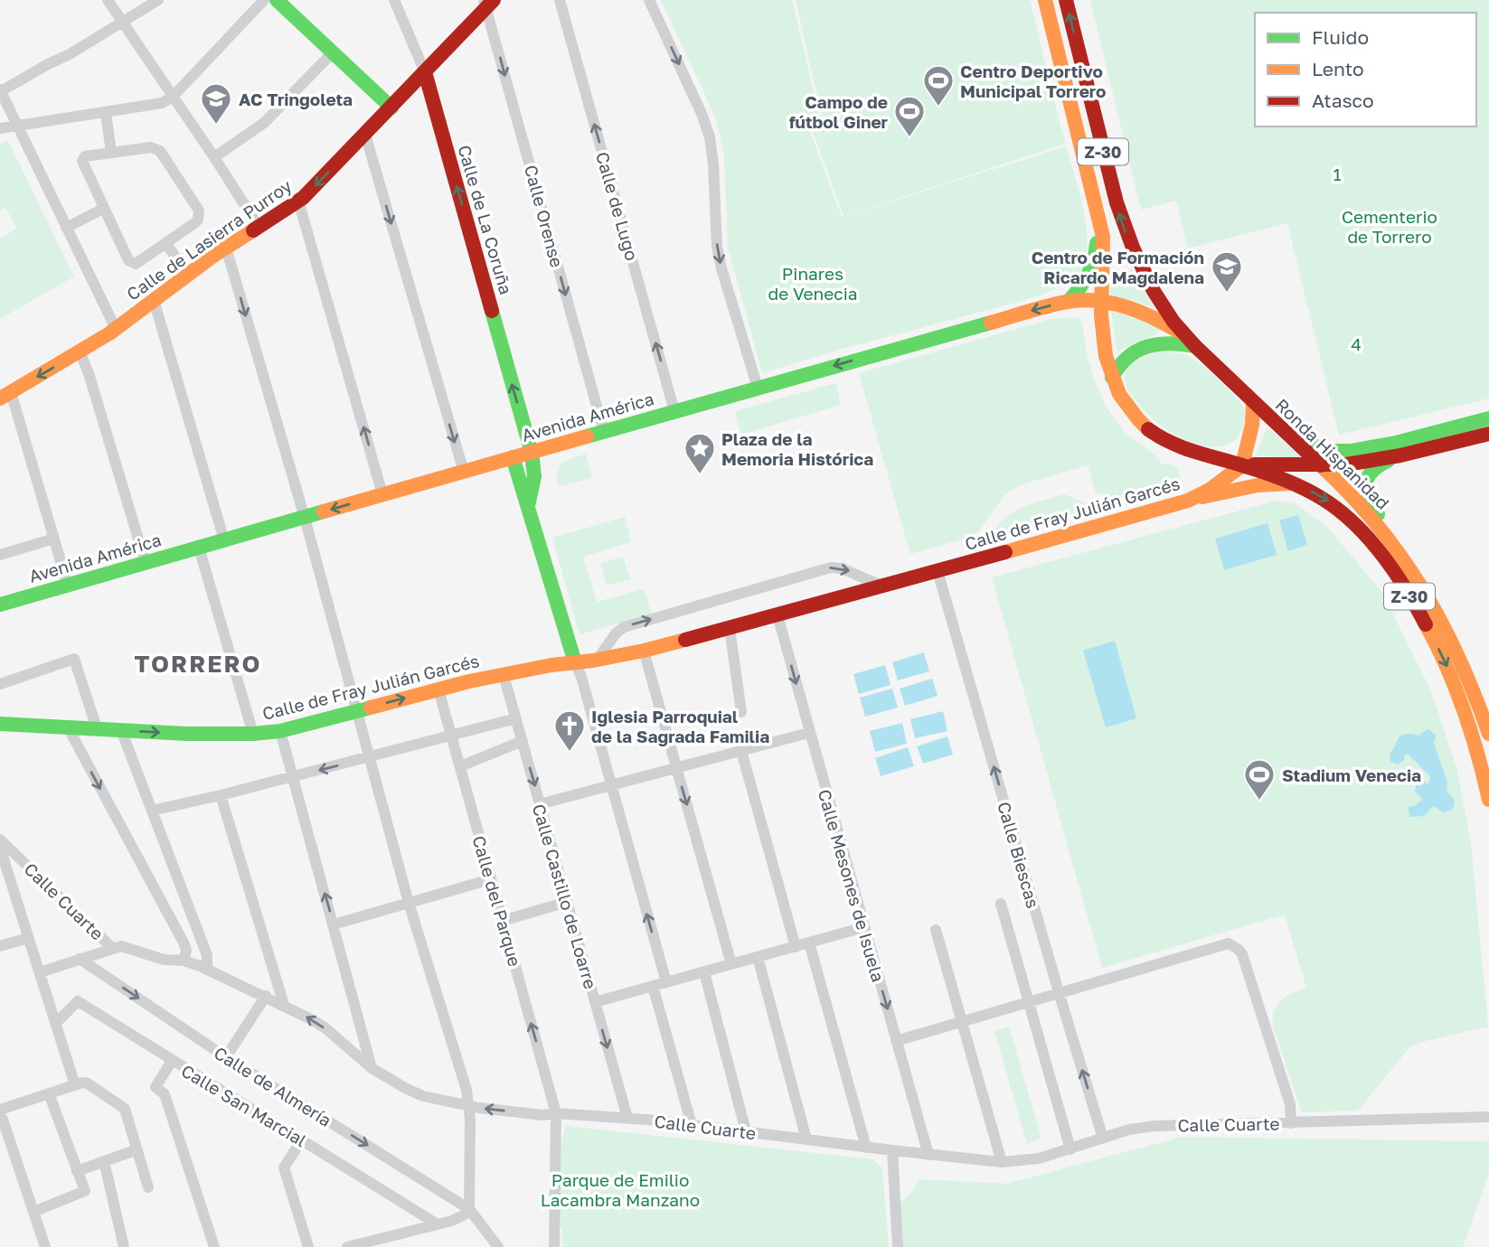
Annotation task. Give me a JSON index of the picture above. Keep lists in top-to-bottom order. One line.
{"streets":{"main road":["Z-30","Calle de La Coruña","Calle de Lasierra Purroy","Avenida América","Ronda Hispanidad","Calle de Fray Julián Garcés"],"street":["Calle de Lugo","Calle Orense","Calle Biescas","Calle Mesones de Isuela","Calle Castillo de Loarre","Calle Cuarte","Calle del Parque","Calle de Almería","Calle San Marcial"]},"crossings":[["Calle de Lugo","Avenida América"],["Calle Orense","Calle de Lasierra Purroy"],["Calle Orense","Avenida América"],["Calle de La Coruña","Calle de Lasierra Purroy"],["Calle de La Coruña","Avenida América"],["Avenida América","Ronda Hispanidad"],["Ronda Hispanidad","Calle de Fray Julián Garcés"],["Calle de Fray Julián Garcés","Calle Biescas"],["Calle de Fray Julián Garcés","Calle Mesones de Isuela"],["Calle de Fray Julián Garcés","Calle Castillo de Loarre"],["Calle de Fray Julián Garcés","Calle del Parque"],["Calle Biescas","Calle Cuarte"],["Calle Mesones de Isuela","Calle Cuarte"],["Calle Castillo de Loarre","Calle Cuarte"],["Calle Cuarte","Calle del Parque"]],"one_way":["Calle Orense","Calle de Almería"],"districts":["TORRERO"],"parks":["1","Cementerio de Torrero","Pinares de Venecia","4","Parque de Emilio Lacambra Manzano"],"places":{"sports":["Centro Deportivo Municipal Torrero","Campo de fútbol Giner","Stadium Venecia"],"school or university":["AC Tringoleta","Centro de Formación Ricardo Magdalena"],"place":["Plaza de la Memoria Histórica"],"church":["Iglesia Parroquial de la Sagrada Familia"]},"legend":["Fluido","Lento","Atasco"]}
